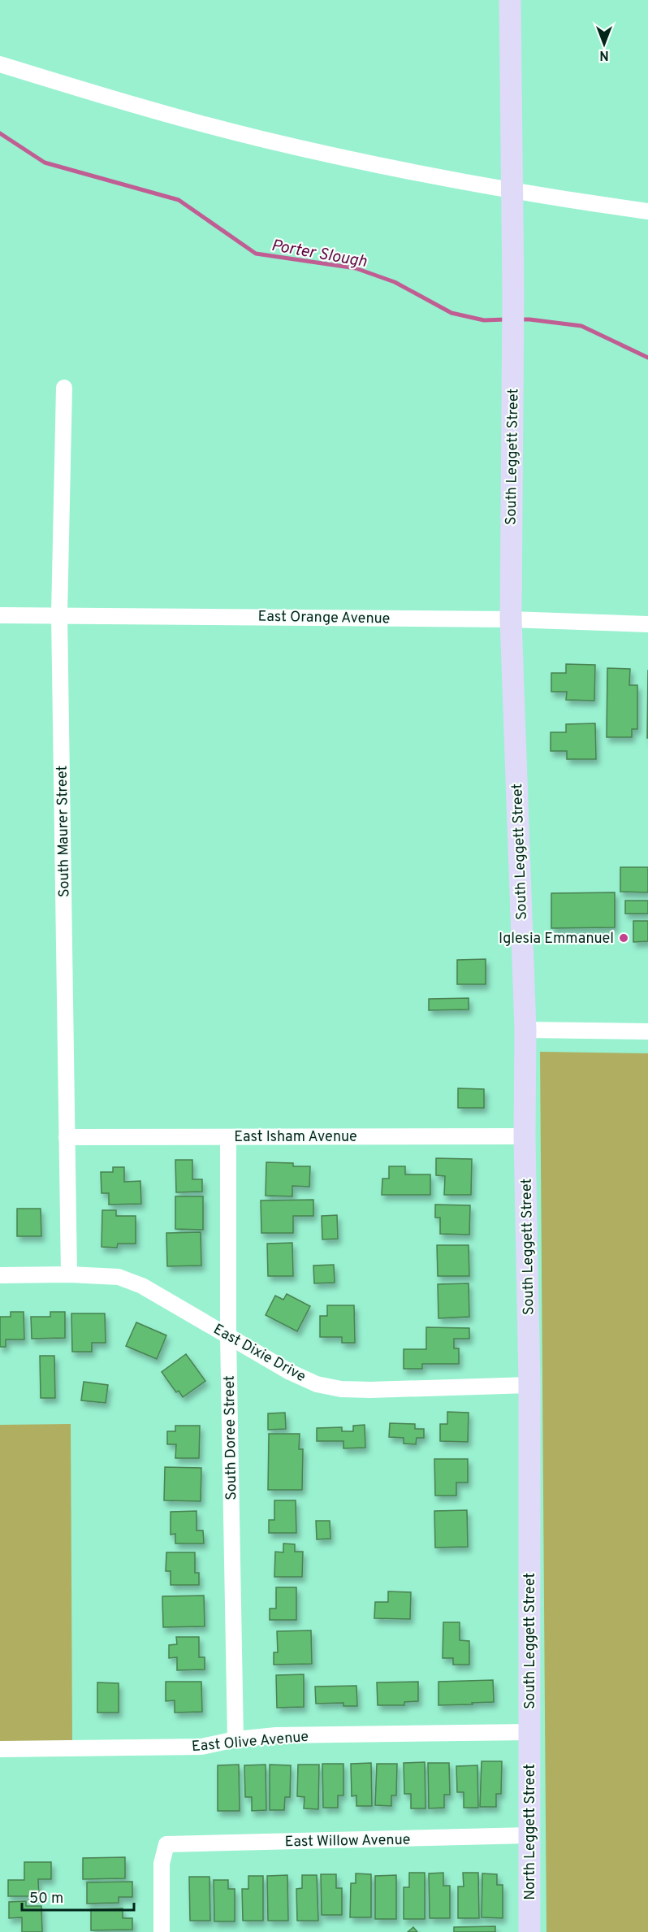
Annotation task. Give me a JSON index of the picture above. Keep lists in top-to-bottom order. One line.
{"streets":{"street":["South Leggett Street","East Orange Avenue","South Maurer Street","East Isham Avenue","East Dixie Drive","South Doree Street","East Olive Avenue","North Leggett Street","East Willow Avenue"]},"crossings":[["South Leggett Street","East Orange Avenue"],["South Leggett Street","East Isham Avenue"],["South Leggett Street","East Dixie Drive"],["South Leggett Street","East Olive Avenue"],["South Leggett Street","North Leggett Street"],["East Orange Avenue","South Maurer Street"],["South Maurer Street","East Isham Avenue"],["South Maurer Street","East Dixie Drive"],["East Isham Avenue","South Doree Street"],["East Dixie Drive","South Doree Street"],["South Doree Street","East Olive Avenue"],["East Olive Avenue","North Leggett Street"],["North Leggett Street","East Willow Avenue"]],"water":["Porter Slough"],"places":["Iglesia Emmanuel"],"scale_bar":"50 m","north":"bottom"}
